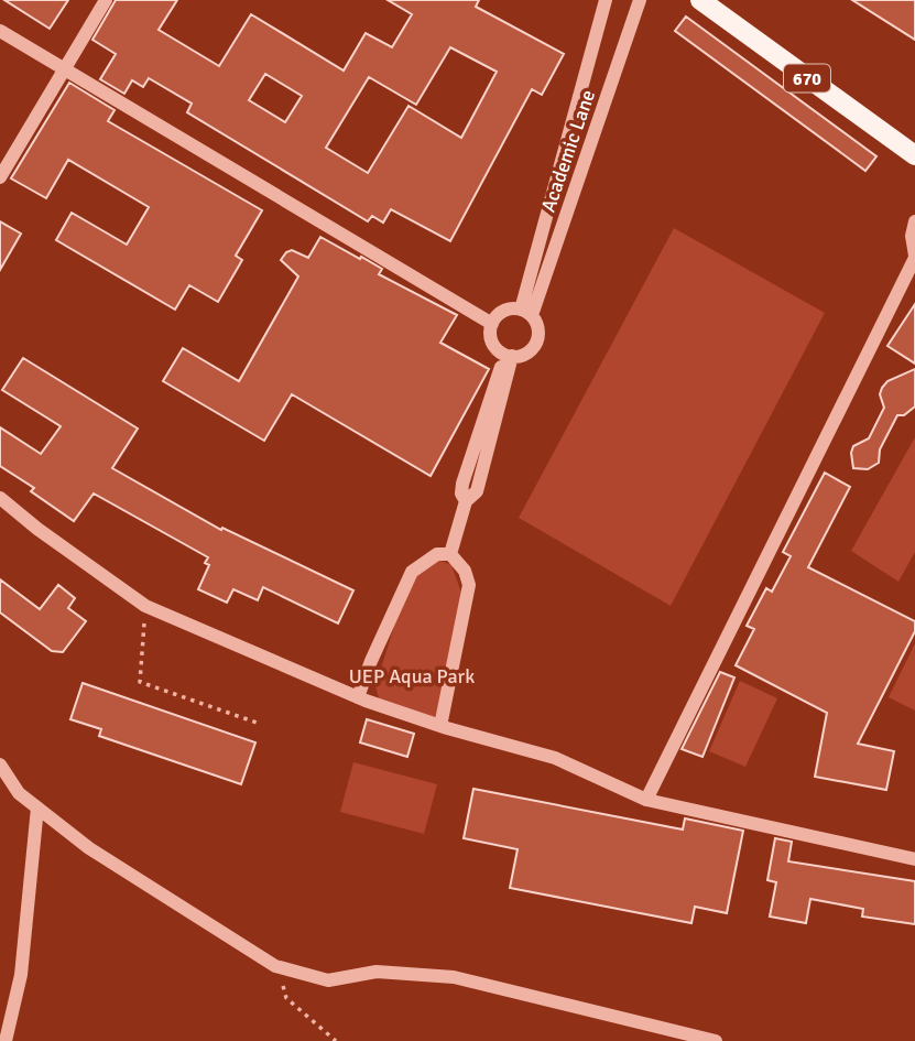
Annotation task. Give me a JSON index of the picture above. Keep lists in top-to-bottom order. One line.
{"streets":{"main road":["670"],"street":["Academic Lane"]},"parks":["UEP Aqua Park"]}
